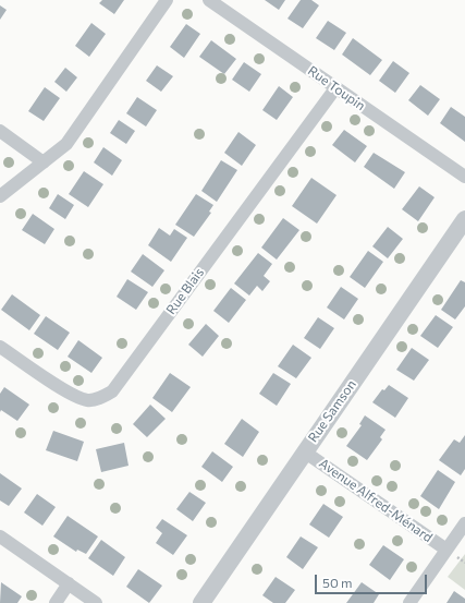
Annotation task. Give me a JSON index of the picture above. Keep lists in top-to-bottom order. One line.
{"streets":{"street":["Rue Toupin","Rue Blais","Rue Samson","Avenue Alfred-Ménard"]},"crossings":[["Rue Toupin","Rue Blais"],["Rue Samson","Avenue Alfred-Ménard"]],"scale_bar":"50 m"}
